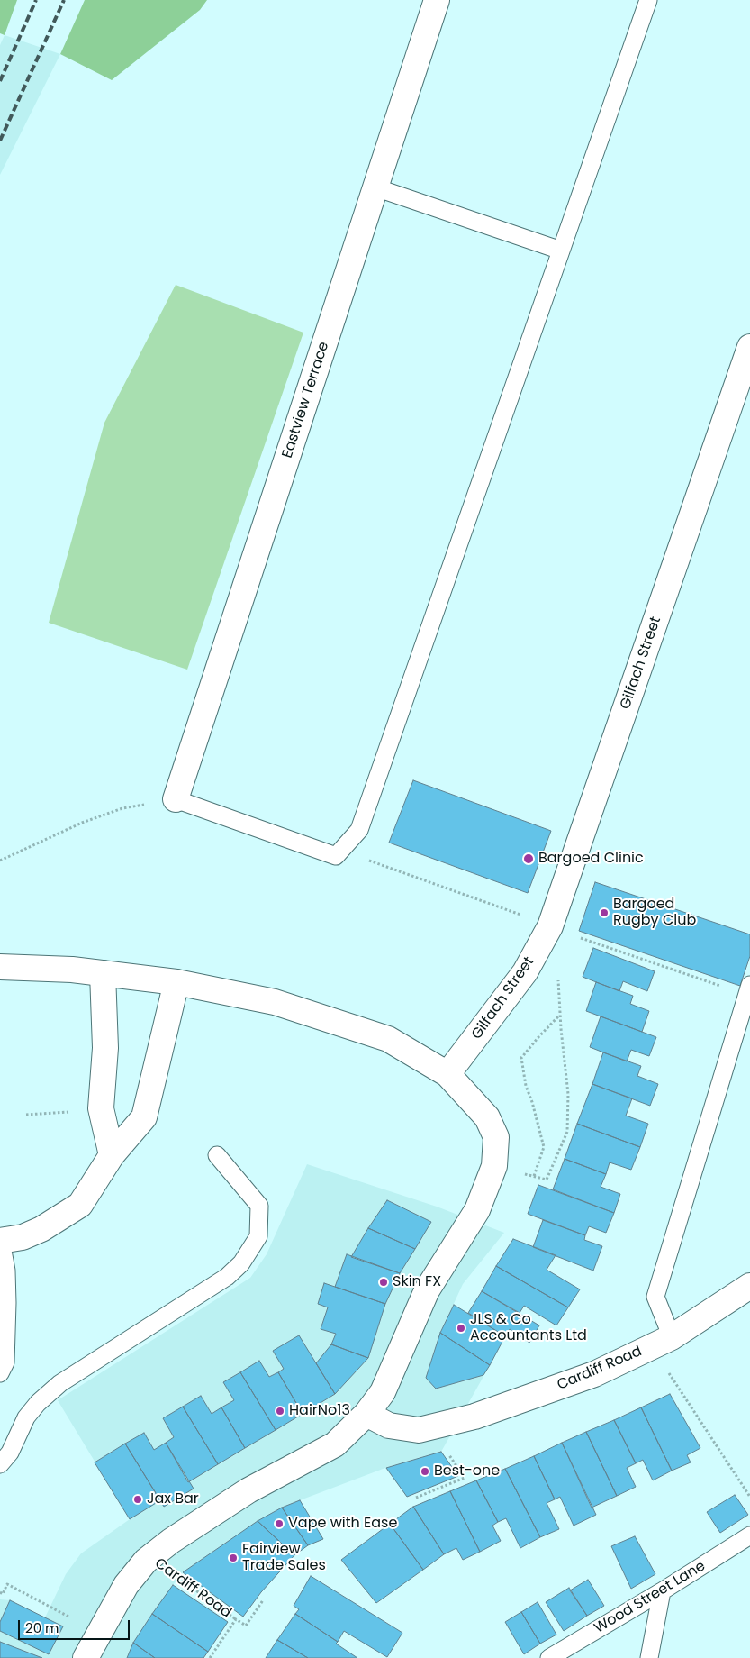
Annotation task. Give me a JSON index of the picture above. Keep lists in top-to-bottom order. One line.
{"streets":{"street":["Eastview Terrace","Gilfach Street","Cardiff Road"],"lane":["Wood Street Lane"]},"places":["Bargoed Clinic","Bargoed Rugby Club","Skin FX","JLS & Co Accountants Ltd","HairNo13","Best-one","Jax Bar","Vape with Ease","Fairview Trade Sales"],"scale_bar":"20 m"}
